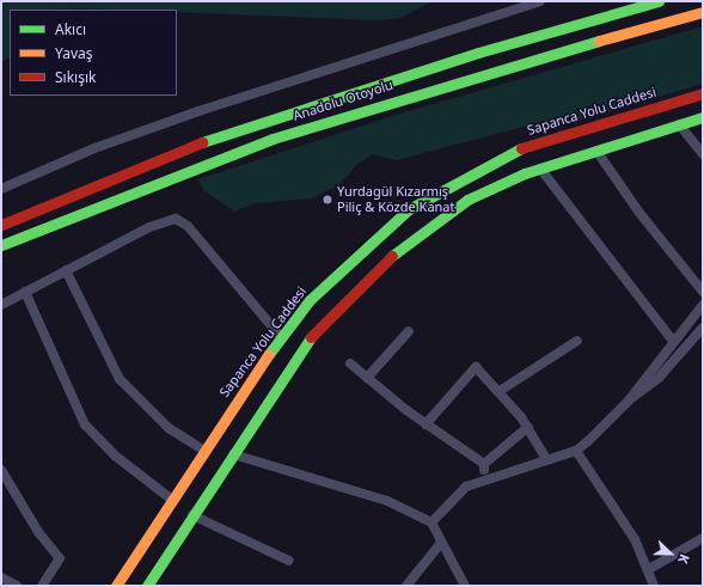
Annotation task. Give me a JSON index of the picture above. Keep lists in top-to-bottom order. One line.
{"streets":{"highway":["Anadolu Otoyolu","Sapanca Yolu Caddesi"]},"places":["Yurdagül Kızarmış Piliç & Közde Kanat"],"legend":["Akıcı","Yavaş","Sıkışık"],"north":"right"}
